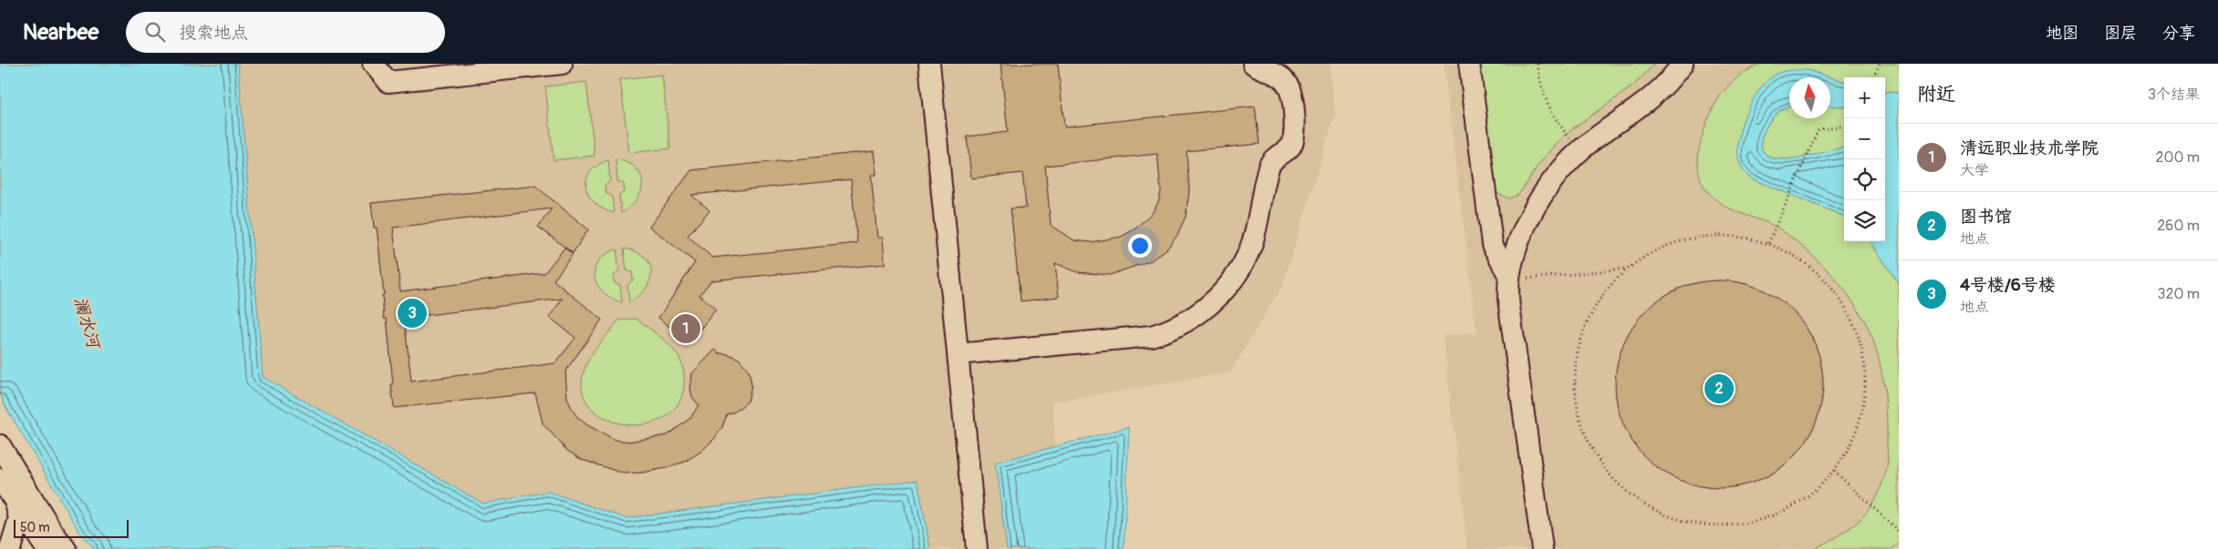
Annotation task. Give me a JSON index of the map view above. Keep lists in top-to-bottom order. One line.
{"water":["澜水河"],"scale_bar":"50 m","north":"top","page":{"header":"Nearbee","search":"搜索地点","nav":["地图","图层","分享"],"heading":["附近","3个结果"],"map_buttons":["+","−"],"list":[{"mark":"1","name":"清远职业技术学院","note":"大学","value":"200 m"},{"mark":"2","name":"图书馆","note":"地点","value":"260 m"},{"mark":"3","name":"4号楼/6号楼","note":"地点","value":"320 m"}],"pins":["3","1","2"],"scale":"50 m"}}
